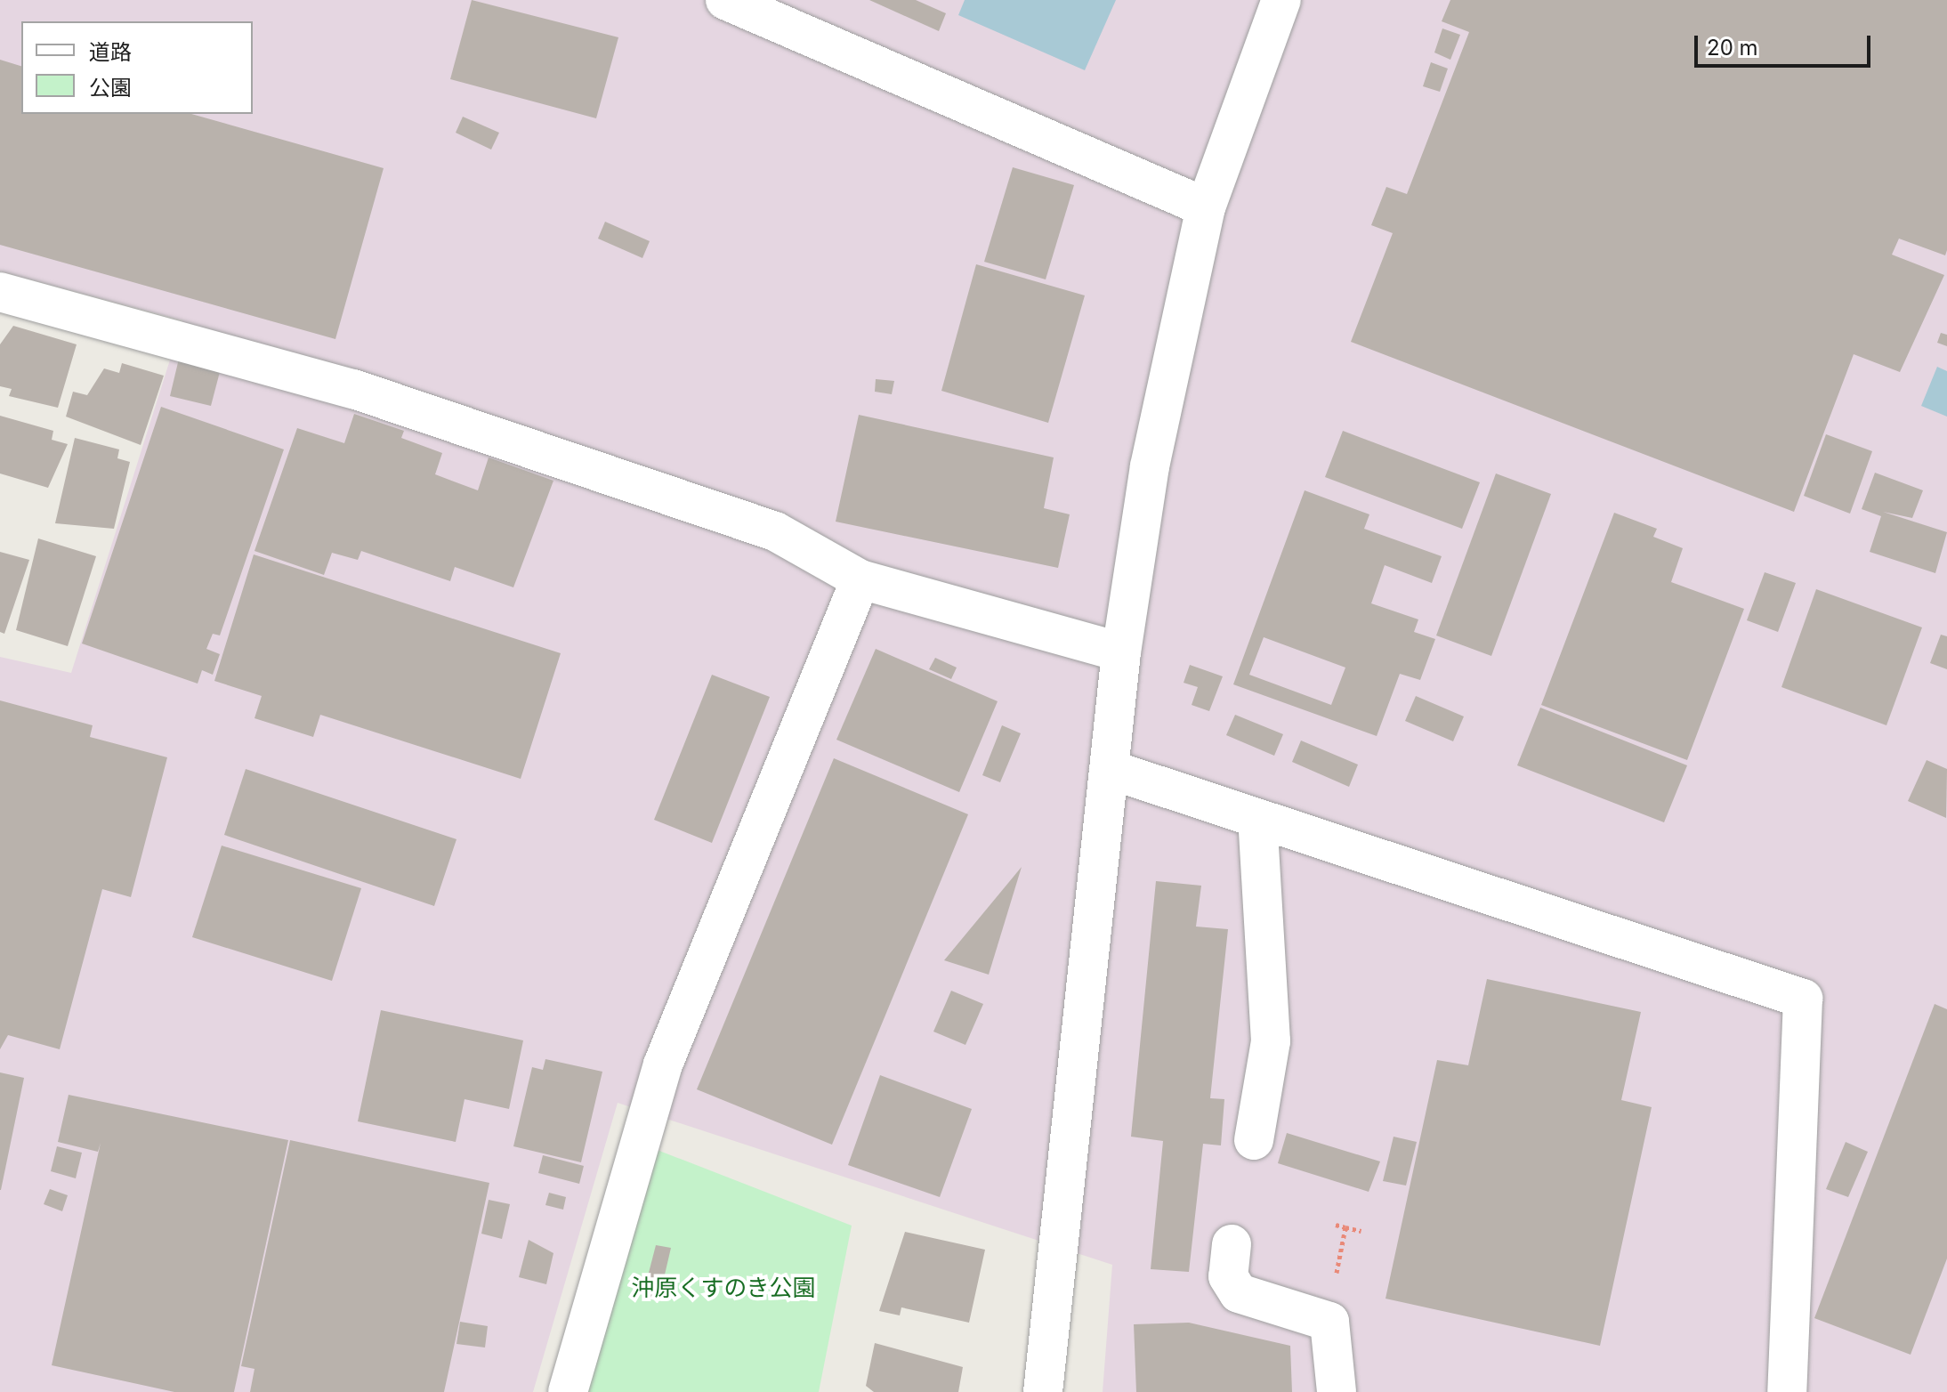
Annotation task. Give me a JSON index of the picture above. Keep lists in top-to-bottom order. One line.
{"parks":["沖原くすのき公園"],"legend":["道路","公園"],"scale_bar":"20 m"}
